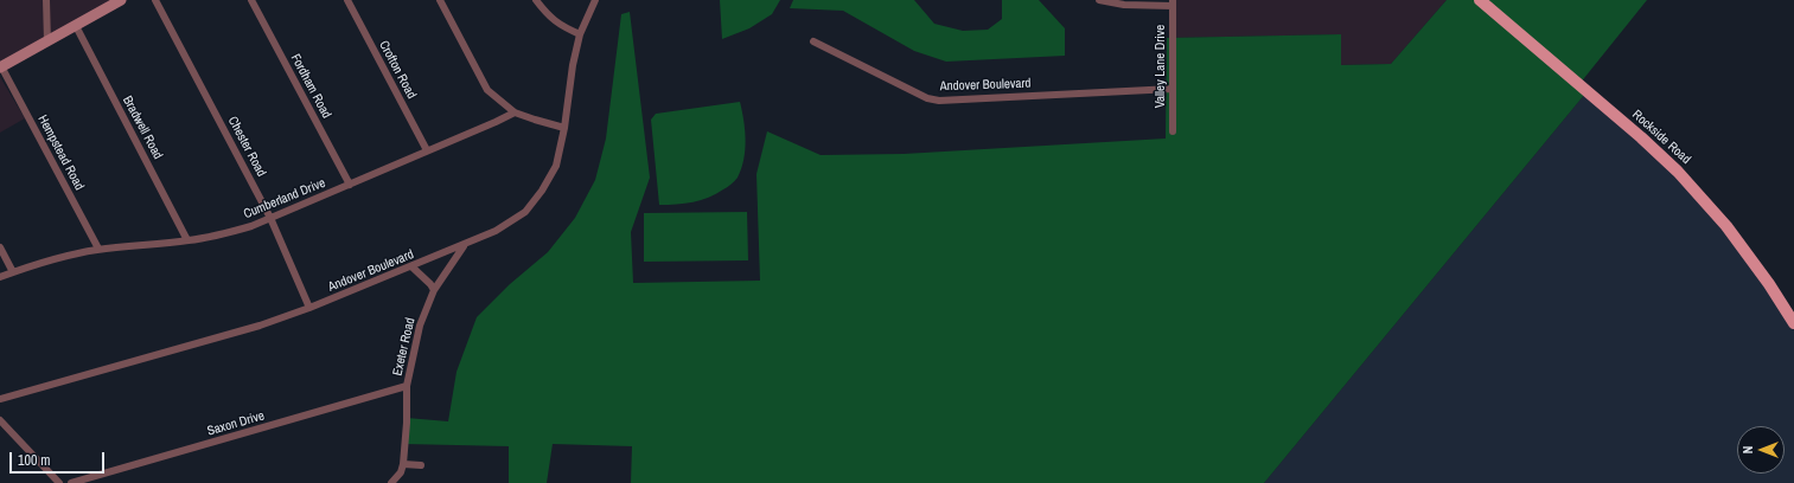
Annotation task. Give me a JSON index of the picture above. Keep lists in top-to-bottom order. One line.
{"streets":{"main road":["Rockside Road"],"street":["Valley Lane Drive","Crofton Road","Andover Boulevard","Fordham Road","Bradwell Road","Chester Road","Hempstead Road","Cumberland Drive","Exeter Road","Saxon Drive"]},"crossings":[["Valley Lane Drive","Andover Boulevard"],["Crofton Road","Cumberland Drive"],["Andover Boulevard","Chester Road"],["Andover Boulevard","Exeter Road"],["Fordham Road","Cumberland Drive"],["Bradwell Road","Cumberland Drive"],["Chester Road","Cumberland Drive"],["Hempstead Road","Cumberland Drive"],["Exeter Road","Saxon Drive"]],"scale_bar":"100 m","north":"left"}
